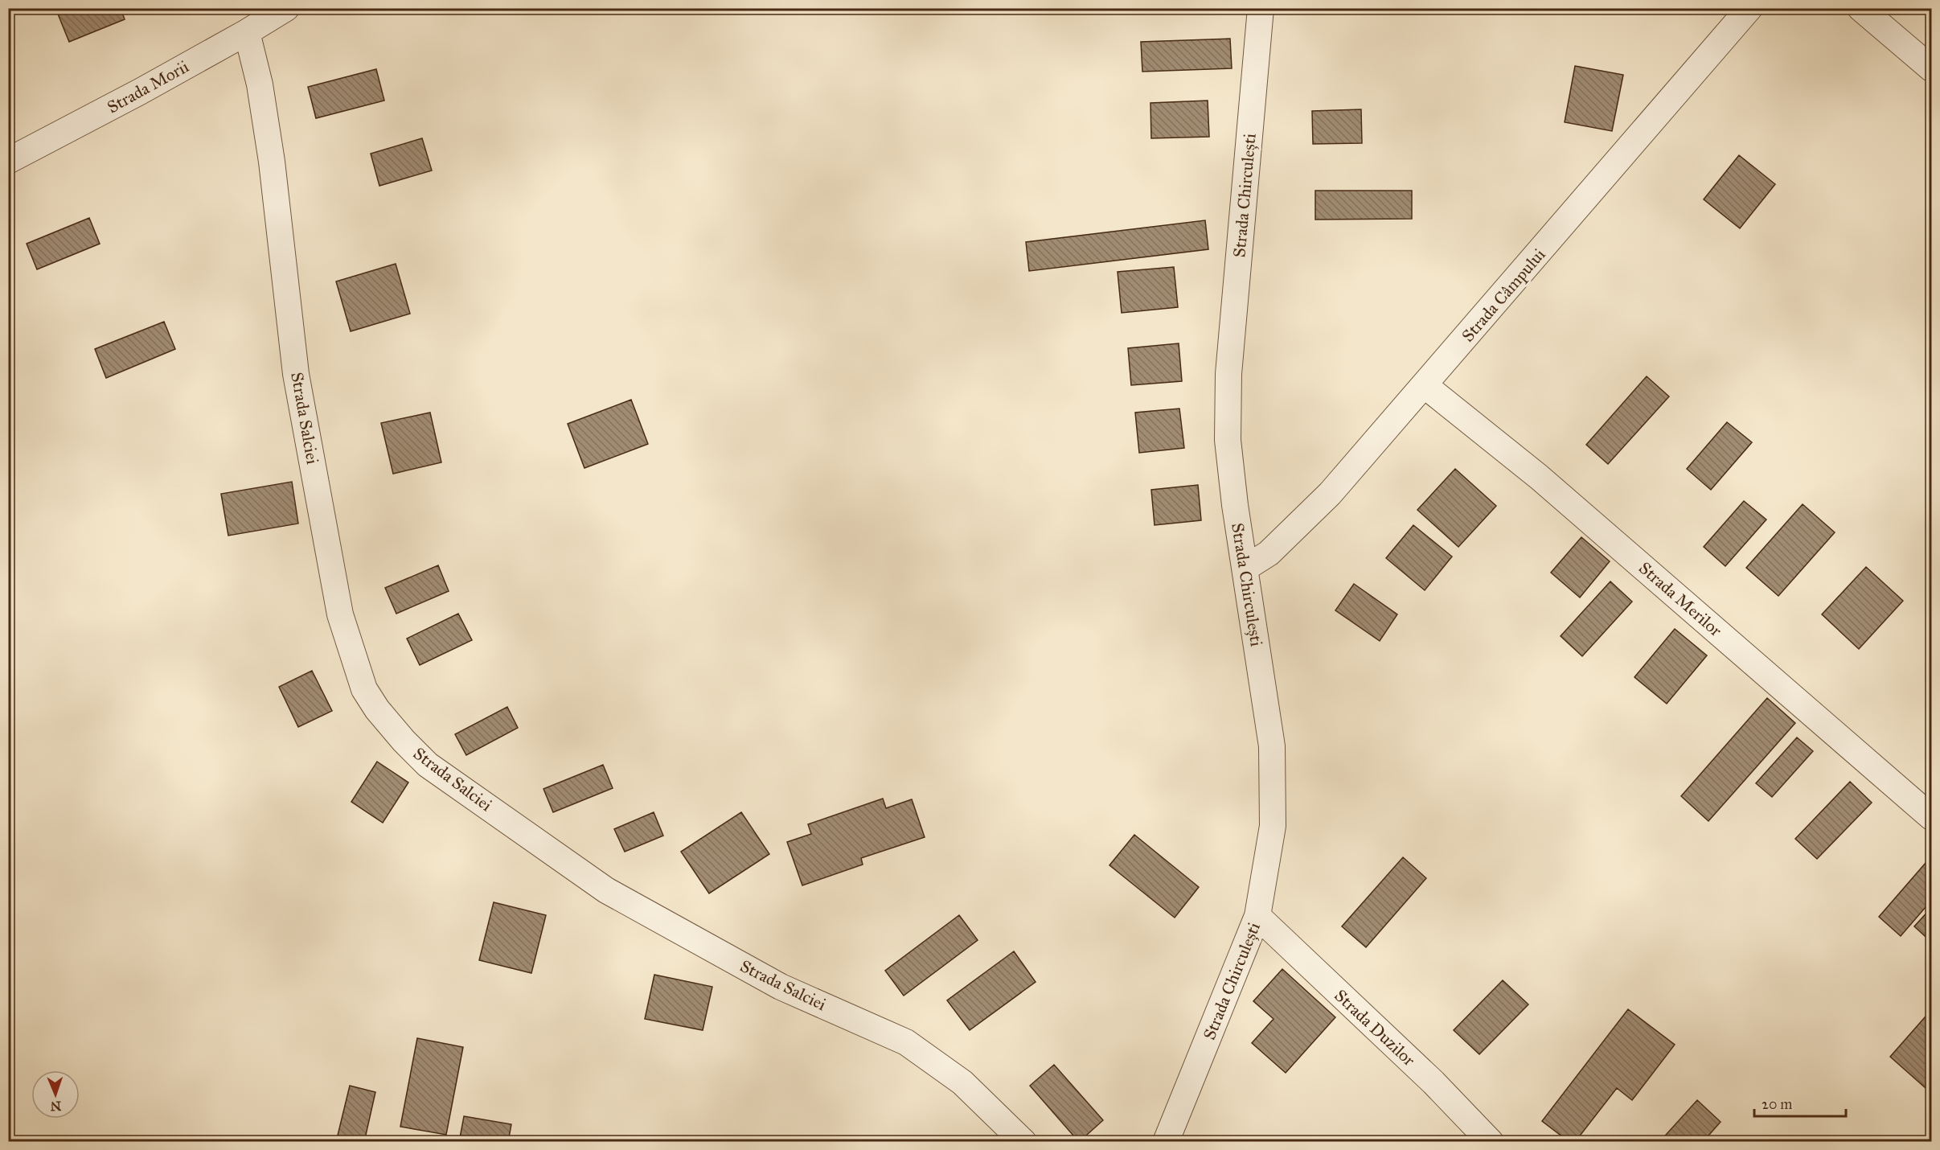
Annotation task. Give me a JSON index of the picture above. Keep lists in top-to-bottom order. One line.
{"streets":{"street":["Strada Morii","Strada Chirculești","Strada Câmpului","Strada Salciei","Strada Merilor","Strada Duzilor"]},"crossings":[["Strada Morii","Strada Salciei"],["Strada Chirculești","Strada Câmpului"],["Strada Chirculești","Strada Duzilor"],["Strada Câmpului","Strada Merilor"]],"scale_bar":"20 m","north":"bottom"}
